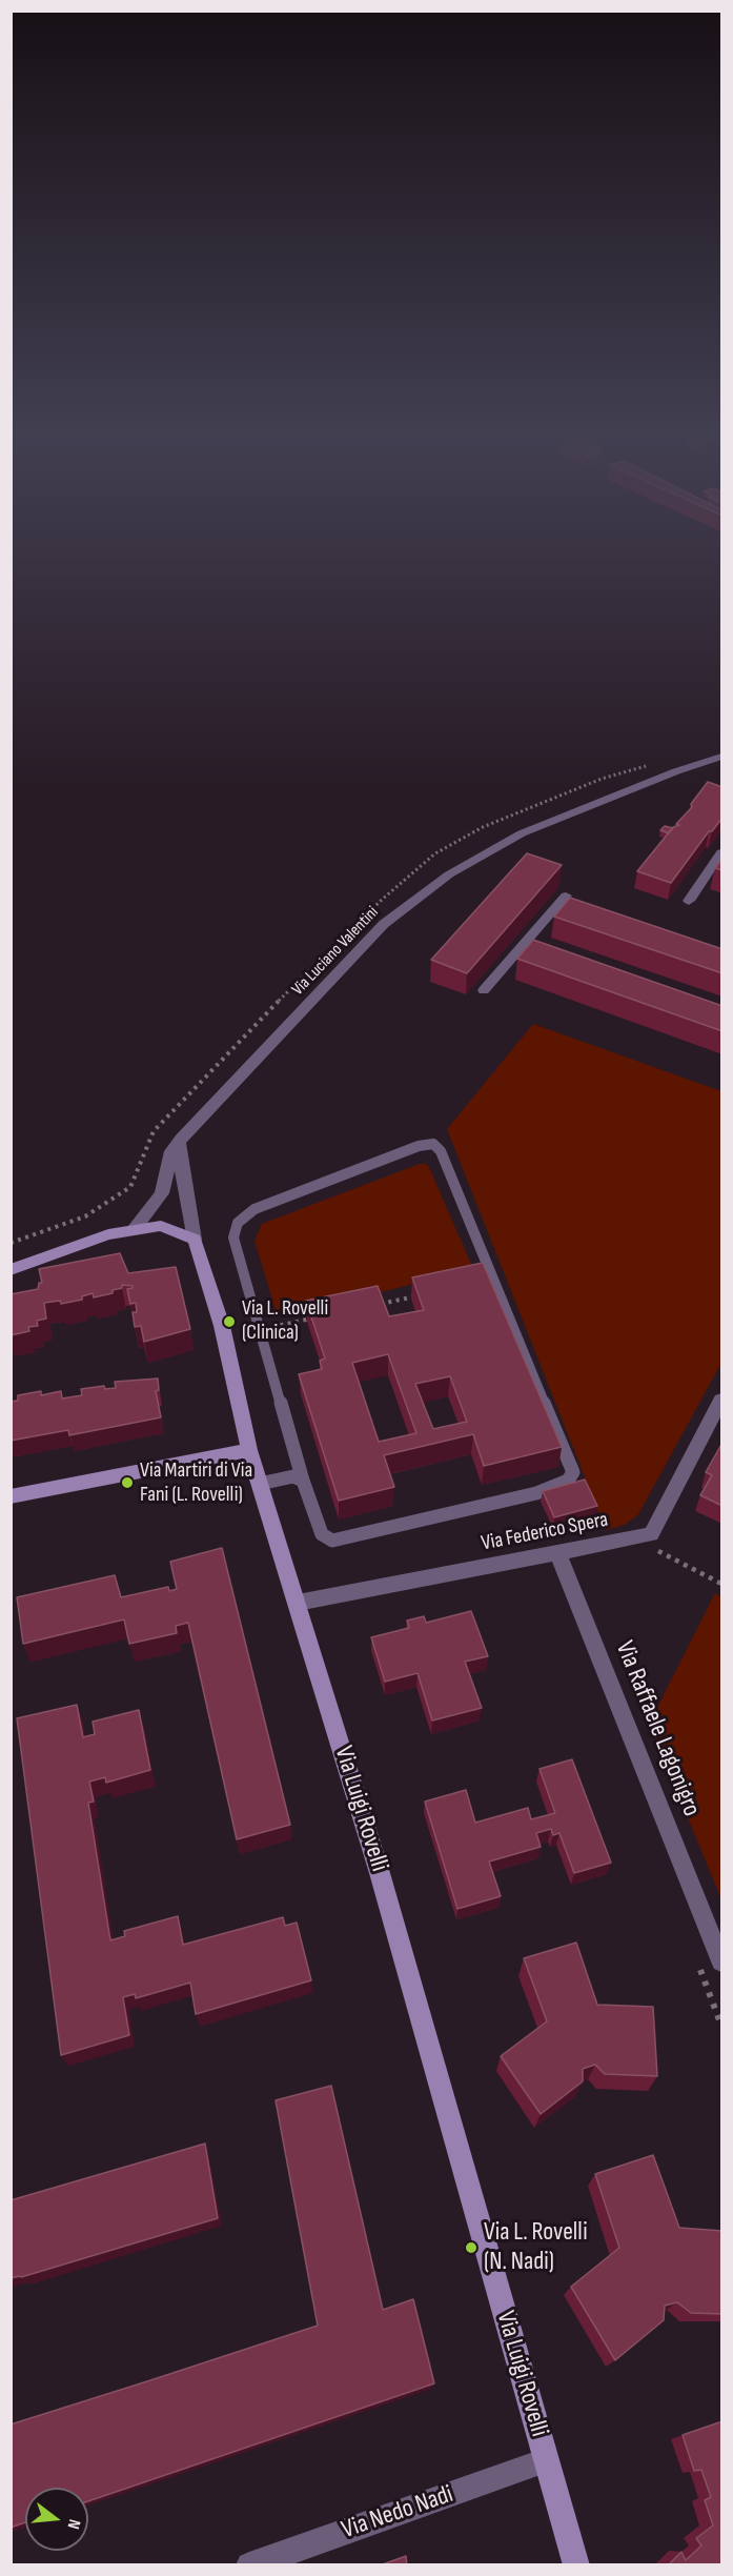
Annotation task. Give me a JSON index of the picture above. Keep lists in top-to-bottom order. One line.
{"streets":{"street":["Via Luciano Valentini","Via Federico Spera","Via Raffaele Lagonigro","Via Luigi Rovelli","Via Nedo Nadi"]},"crossings":[["Via Federico Spera","Via Raffaele Lagonigro"],["Via Federico Spera","Via Luigi Rovelli"],["Via Luigi Rovelli","Via Nedo Nadi"]],"places":["Via L. Rovelli (Clinica)","Via Martiri di Via Fani (L. Rovelli)","Via L. Rovelli (N. Nadi)"],"north":"right"}
